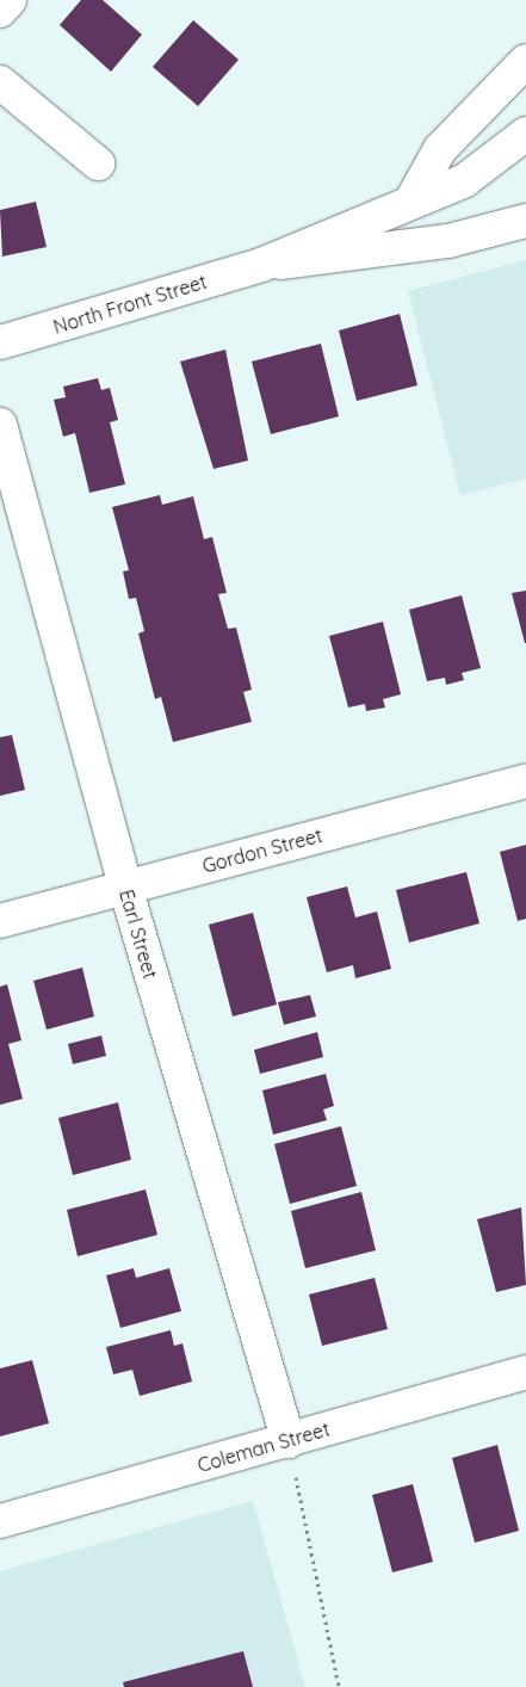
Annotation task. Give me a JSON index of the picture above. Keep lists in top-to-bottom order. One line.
{"streets":{"street":["North Front Street","Gordon Street","Earl Street","Coleman Street"]},"crossings":[["Gordon Street","Earl Street"],["Earl Street","Coleman Street"]]}
